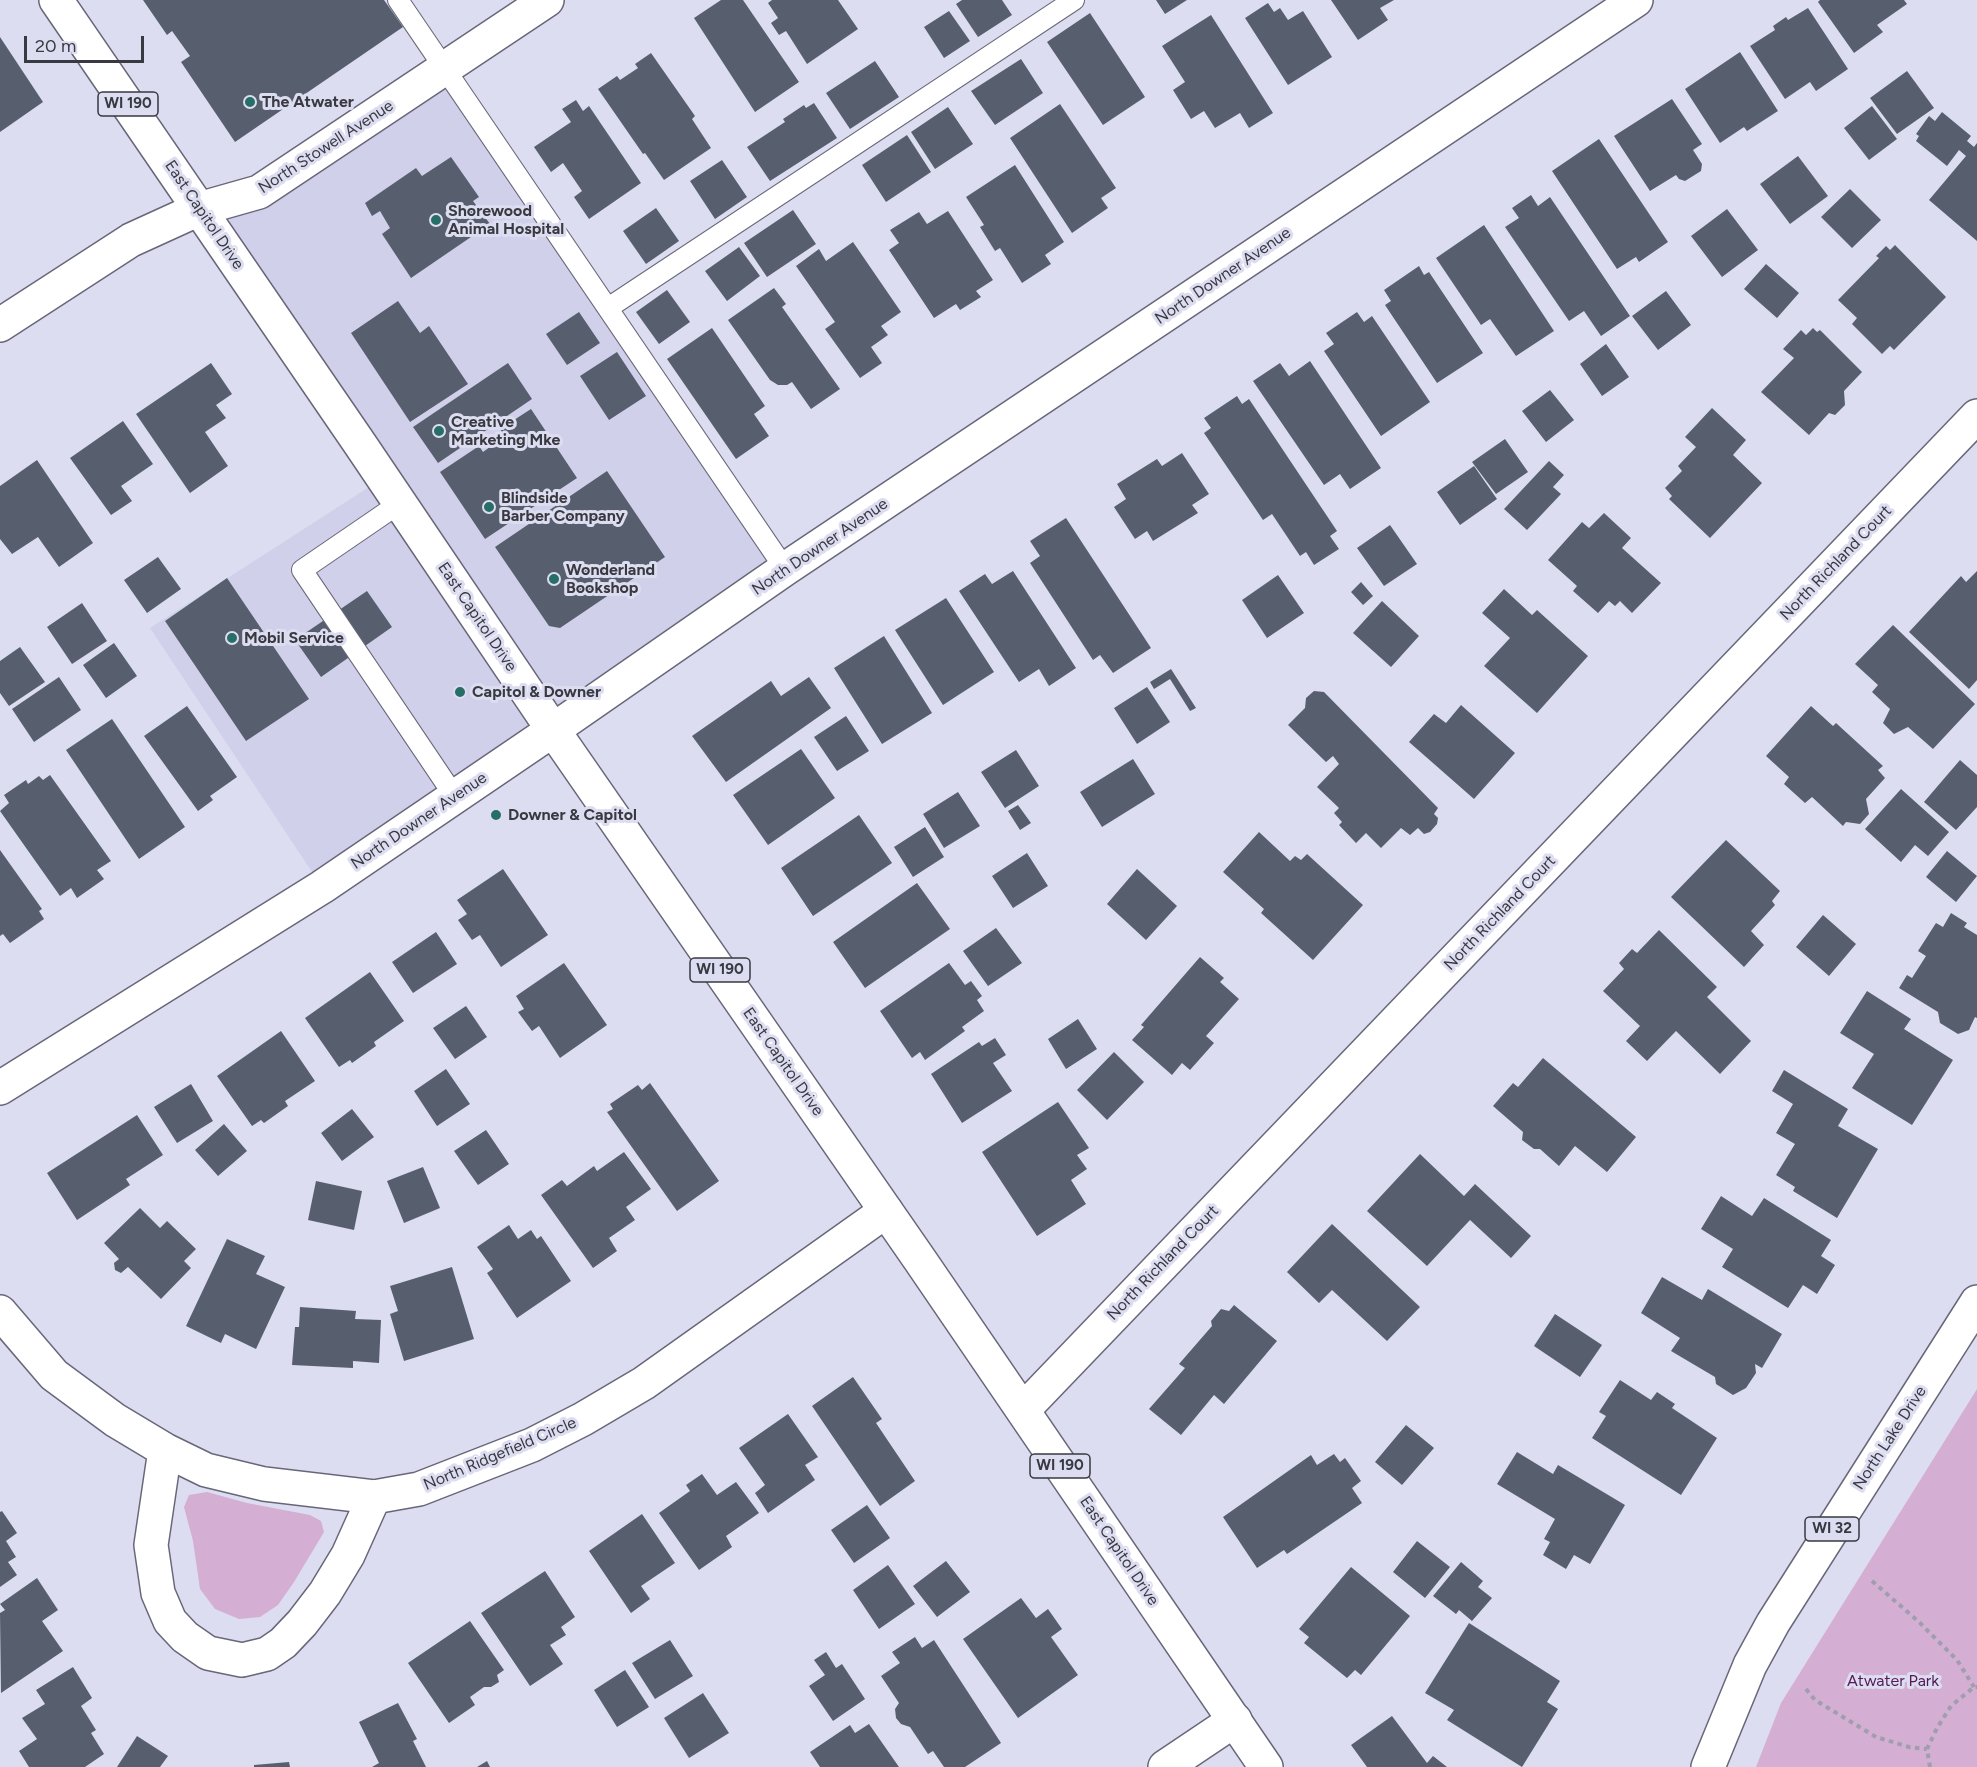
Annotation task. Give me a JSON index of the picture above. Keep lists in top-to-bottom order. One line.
{"streets":{"street":["WI 190","North Stowell Avenue","East Capitol Drive","North Downer Avenue","North Richland Court","North Lake Drive","North Ridgefield Circle","WI 32"]},"crossings":[["North Stowell Avenue","East Capitol Drive"],["East Capitol Drive","North Downer Avenue"],["East Capitol Drive","North Richland Court"],["East Capitol Drive","North Ridgefield Circle"]],"parks":["Atwater Park"],"places":["The Atwater","Shorewood Animal Hospital","Creative Marketing Mke","Blindside Barber Company","Wonderland Bookshop","Mobil Service","Capitol & Downer","Downer & Capitol"],"scale_bar":"20 m"}
